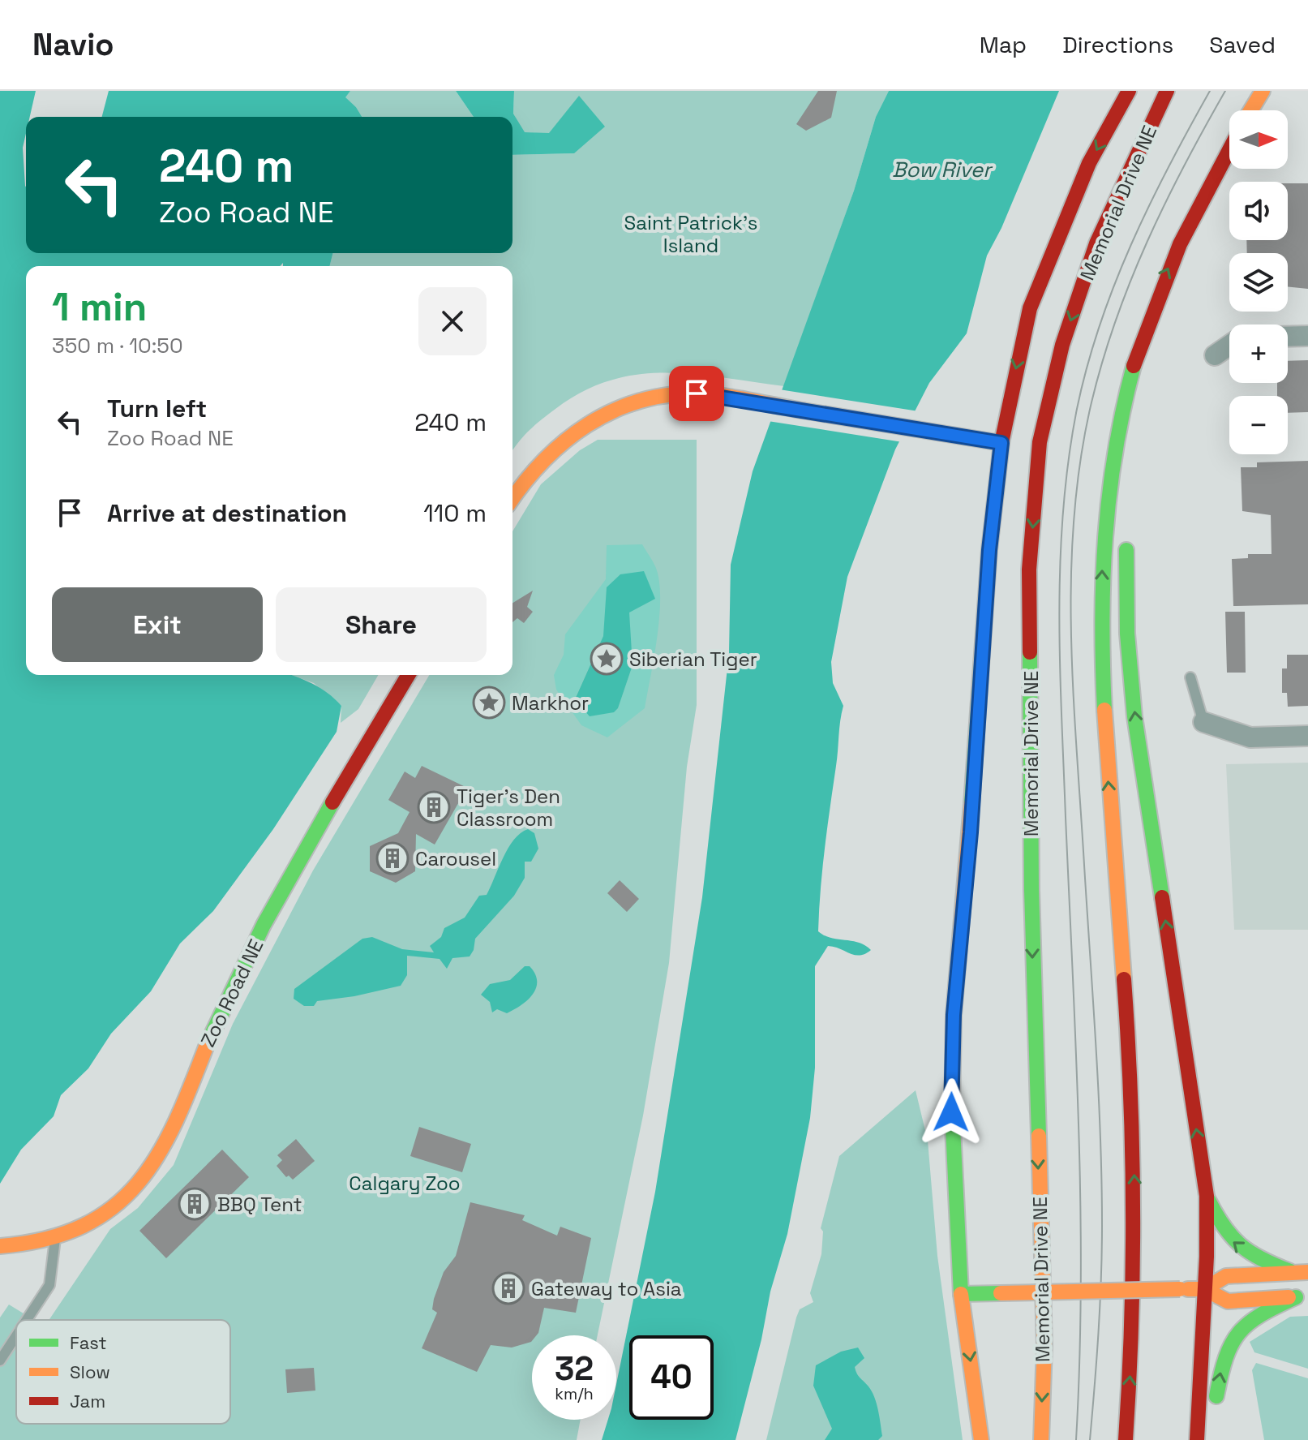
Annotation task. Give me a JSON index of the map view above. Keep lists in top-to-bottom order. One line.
{"streets":{"main road":["Memorial Drive NE","Zoo Road NE"]},"water":["Bow River"],"parks":["Saint Patrick's Island","Calgary Zoo"],"places":{"place":["Siberian Tiger","Markhor"],"building":["Tiger's Den Classroom","Carousel","BBQ Tent","Gateway to Asia"]},"legend":["Fast","Slow","Jam"],"north":"right","page":{"header":"Navio","nav":["Map","Directions","Saved"],"map_buttons":["+","−"],"turn":["240 m","Zoo Road NE"],"heading":["1 min","350 m · 10:50"],"list":[{"name":"Turn left","note":"Zoo Road NE","value":"240 m"},{"name":"Arrive at destination","value":"110 m"}],"buttons":["Exit","Share"],"speed":"32 km/h","limit":"40"}}
